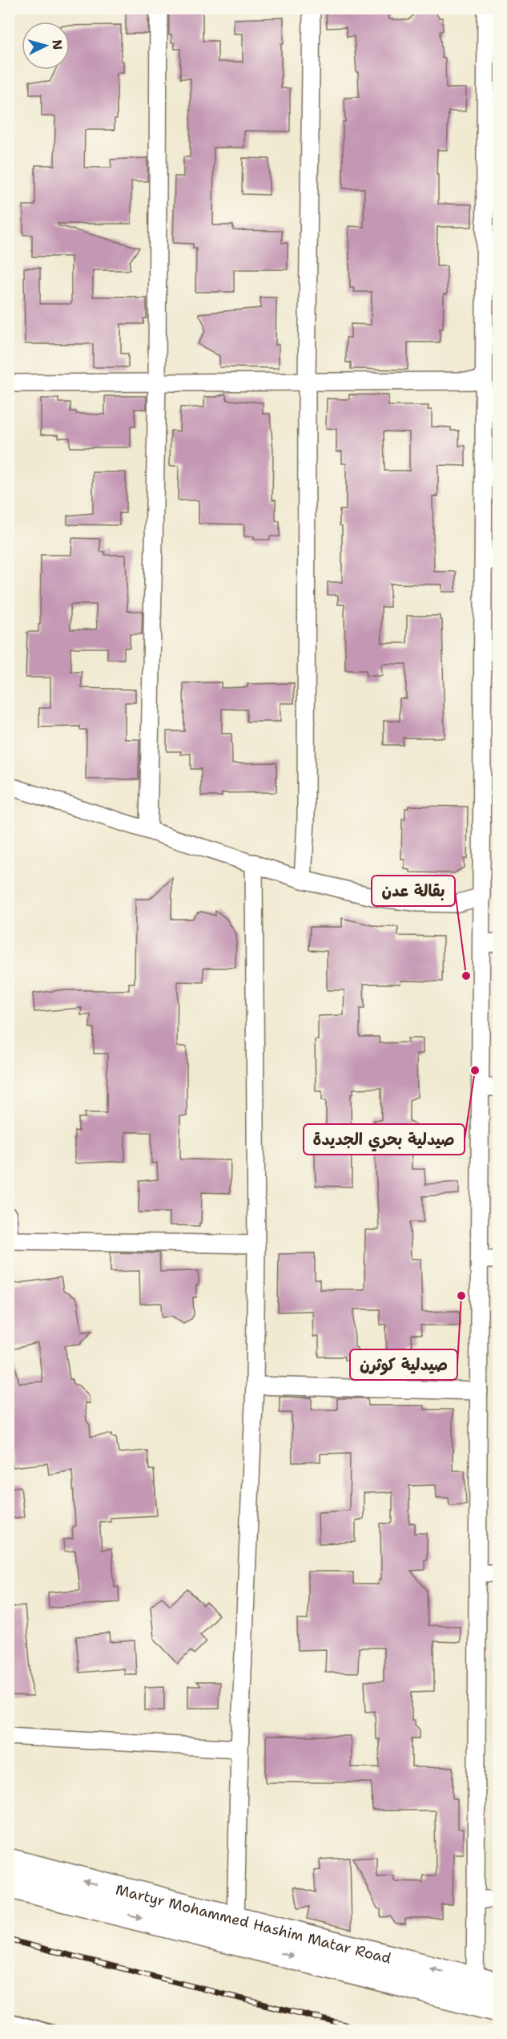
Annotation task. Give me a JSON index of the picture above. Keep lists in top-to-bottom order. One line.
{"streets":{"main road":["Martyr Mohammed Hashim Matar Road"]},"places":["بقالة عدن","صيدلية بحري الجديدة","صيدلية كوثرن"],"north":"right"}
